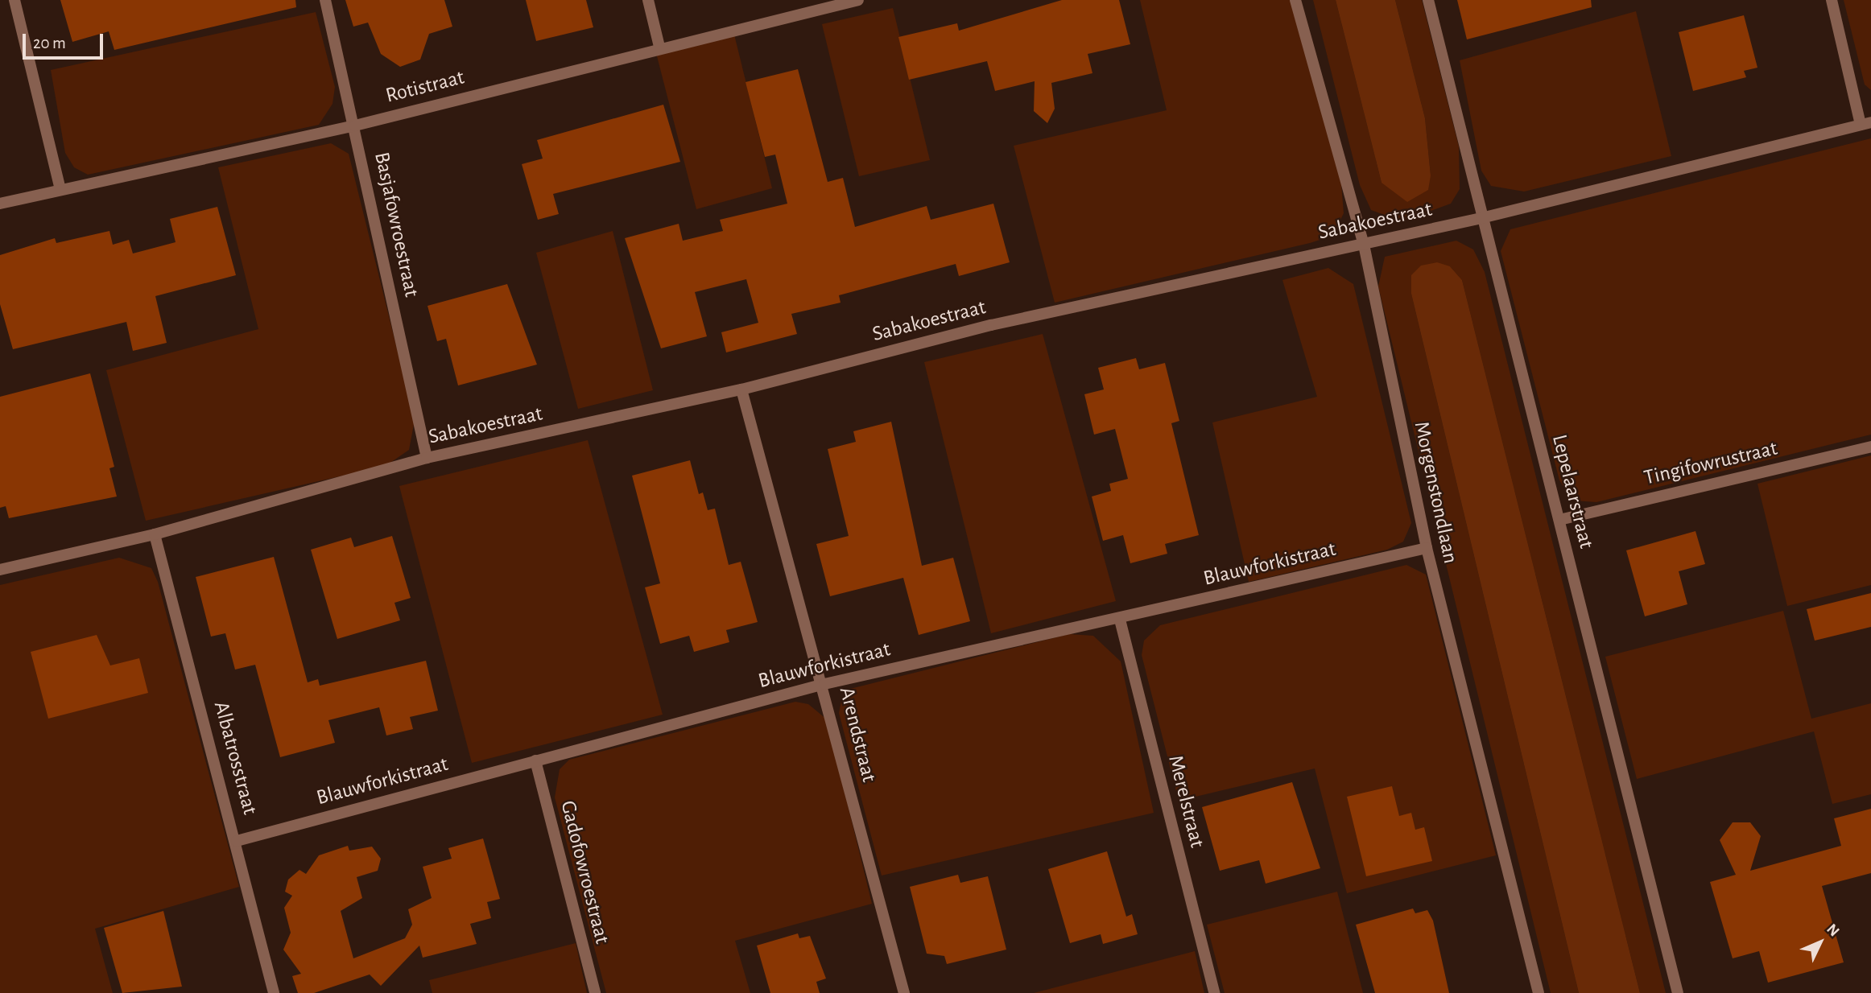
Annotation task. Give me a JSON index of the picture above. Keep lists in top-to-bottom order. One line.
{"streets":{"street":["Rotistraat","Sabakoestraat","Basjafowroestraat","Tingifowrustraat","Lepelaarstraat","Morgenstondlaan","Blauwforkistraat","Arendstraat","Albatrosstraat","Merelstraat","Gadofowroestraat"]},"crossings":[["Rotistraat","Basjafowroestraat"],["Sabakoestraat","Basjafowroestraat"],["Sabakoestraat","Lepelaarstraat"],["Sabakoestraat","Morgenstondlaan"],["Sabakoestraat","Arendstraat"],["Sabakoestraat","Albatrosstraat"],["Tingifowrustraat","Lepelaarstraat"],["Morgenstondlaan","Blauwforkistraat"],["Blauwforkistraat","Arendstraat"],["Blauwforkistraat","Albatrosstraat"],["Blauwforkistraat","Merelstraat"],["Blauwforkistraat","Gadofowroestraat"]],"scale_bar":"20 m","north":"top right"}
